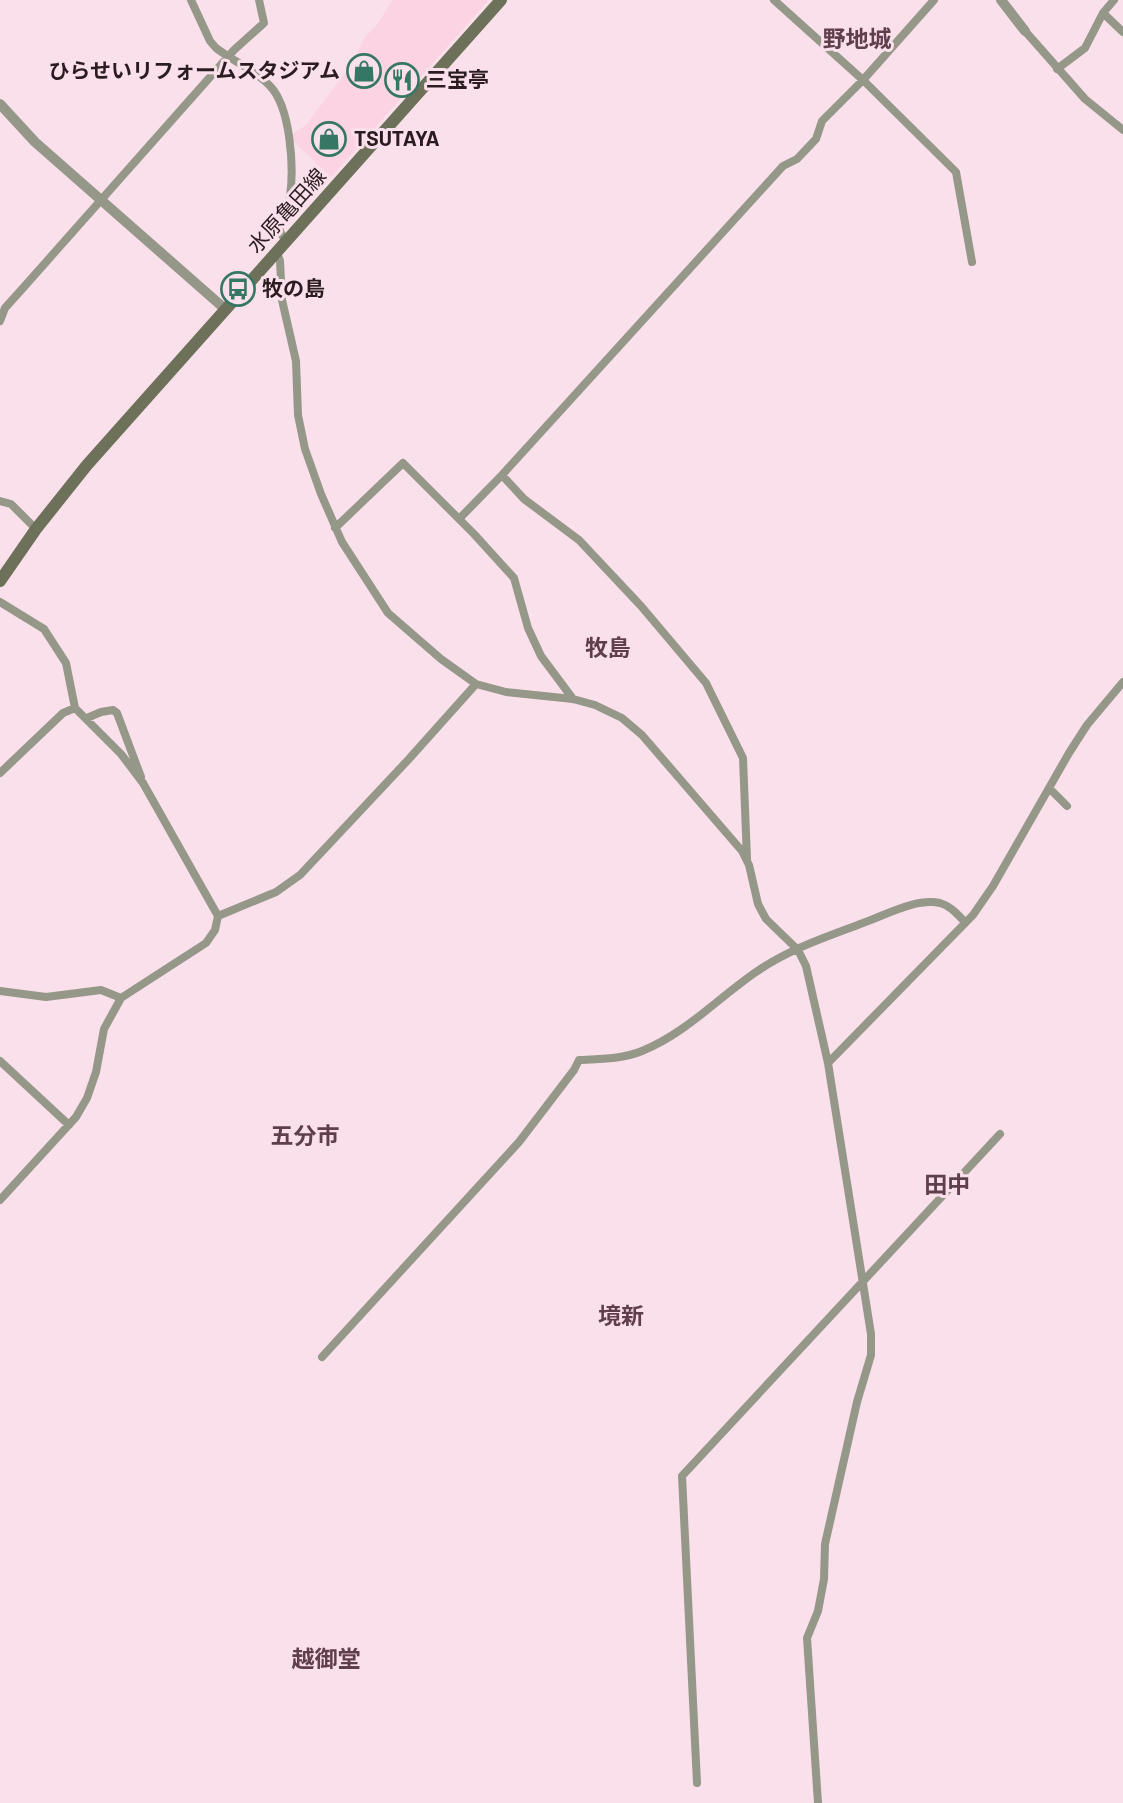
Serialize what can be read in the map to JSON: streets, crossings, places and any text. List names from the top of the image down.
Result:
{
  "streets": {
    "main road": ["水原亀田線"]
  },
  "districts": [
    "野地城",
    "牧島",
    "五分市",
    "田中",
    "境新",
    "越御堂"
  ],
  "places": {
    "shop": ["ひらせいリフォームスタジアム", "TSUTAYA"],
    "restaurant": ["三宝亭"],
    "bus stop": ["牧の島"]
  }
}
